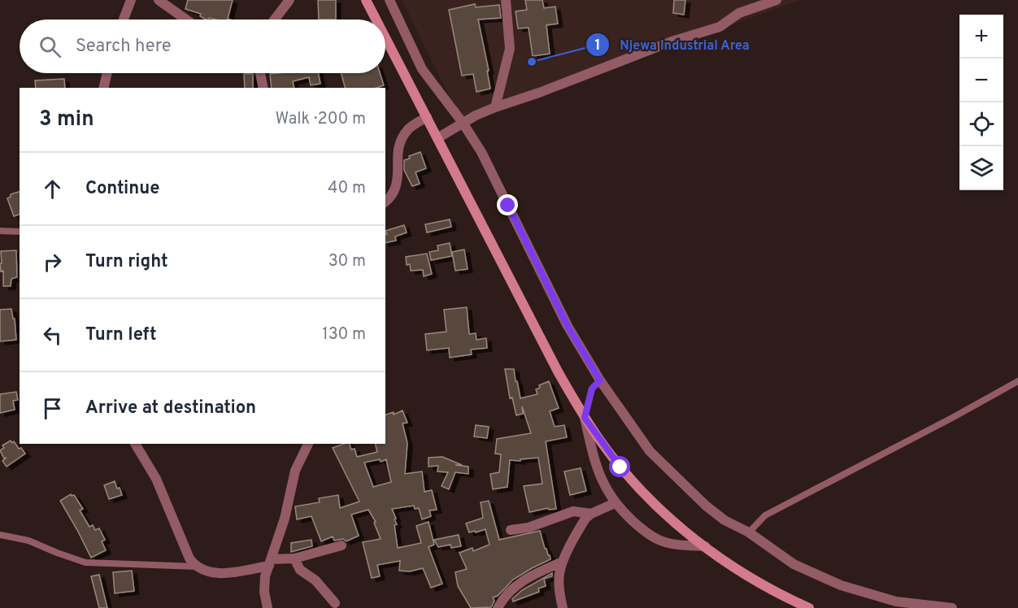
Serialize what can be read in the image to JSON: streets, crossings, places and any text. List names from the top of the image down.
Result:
{
  "places": ["Njewa Industrial Area"],
  "page": {
    "map_buttons": ["+", "−"],
    "search": "Search here",
    "heading": ["3 min", "Walk · 200 m"],
    "list": [
      ["Continue", "40 m"],
      ["Turn right", "30 m"],
      ["Turn left", "130 m"],
      "Arrive at destination"
    ]
  }
}
